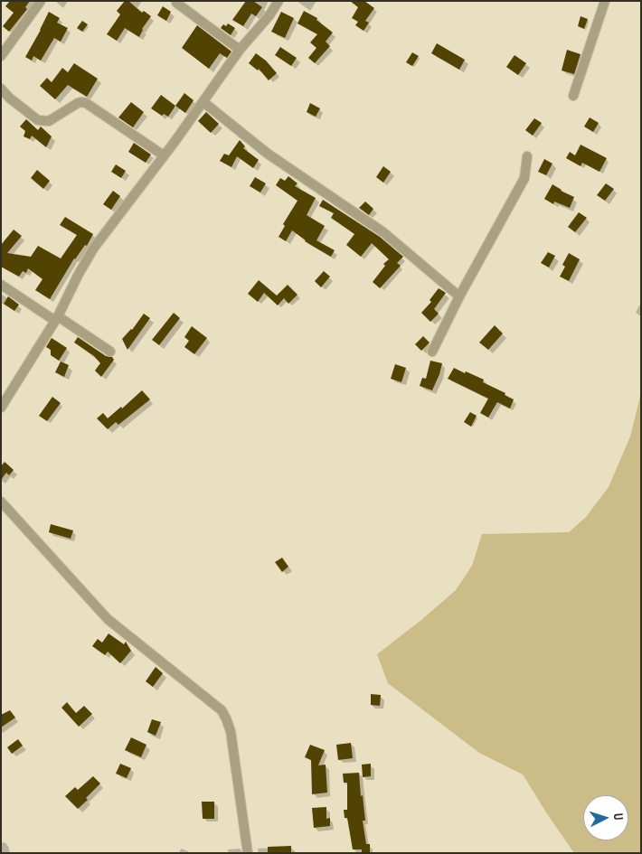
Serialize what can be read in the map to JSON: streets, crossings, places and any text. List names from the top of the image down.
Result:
{
  "north": "right"
}
